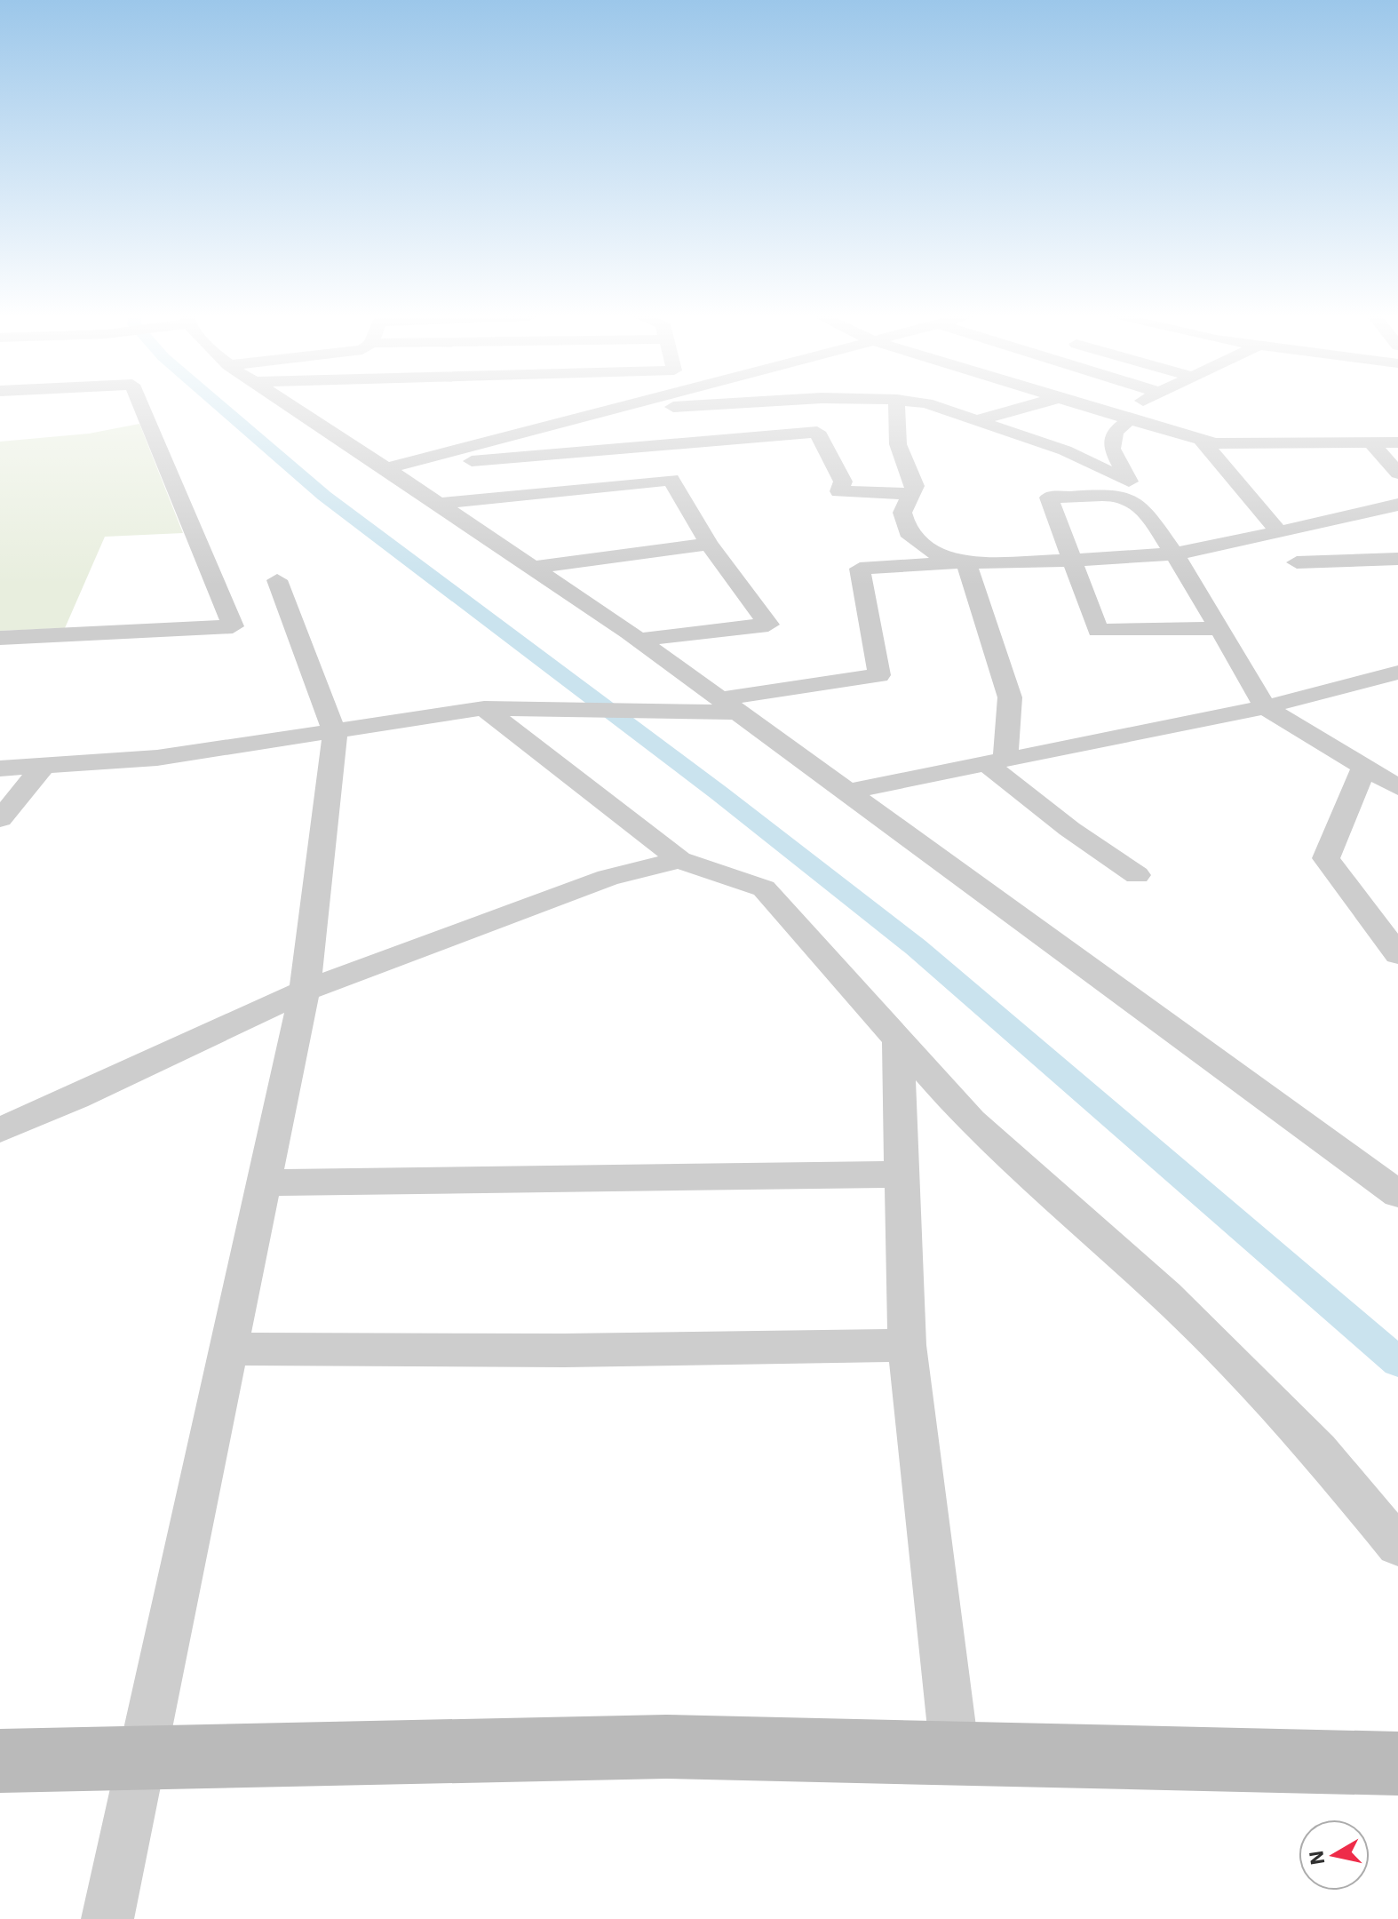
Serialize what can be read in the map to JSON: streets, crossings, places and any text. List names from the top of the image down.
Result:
{
  "north": "left"
}
